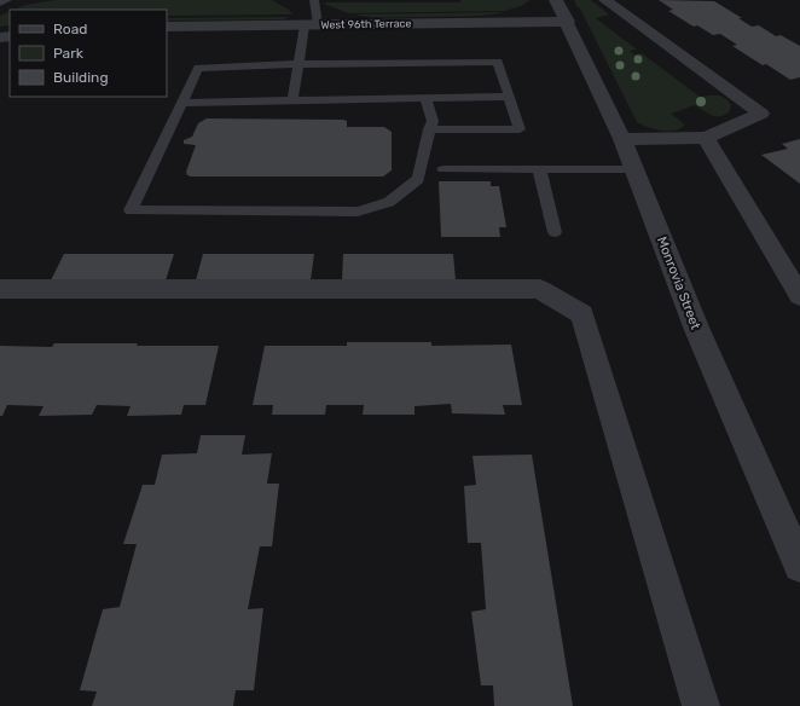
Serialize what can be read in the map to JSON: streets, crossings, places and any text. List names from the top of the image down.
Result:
{
  "streets": {
    "street": ["West 96th Terrace", "Monrovia Street"]
  },
  "crossings": [
    ["West 96th Terrace", "Monrovia Street"]
  ],
  "legend": ["Road", "Park", "Building"]
}
